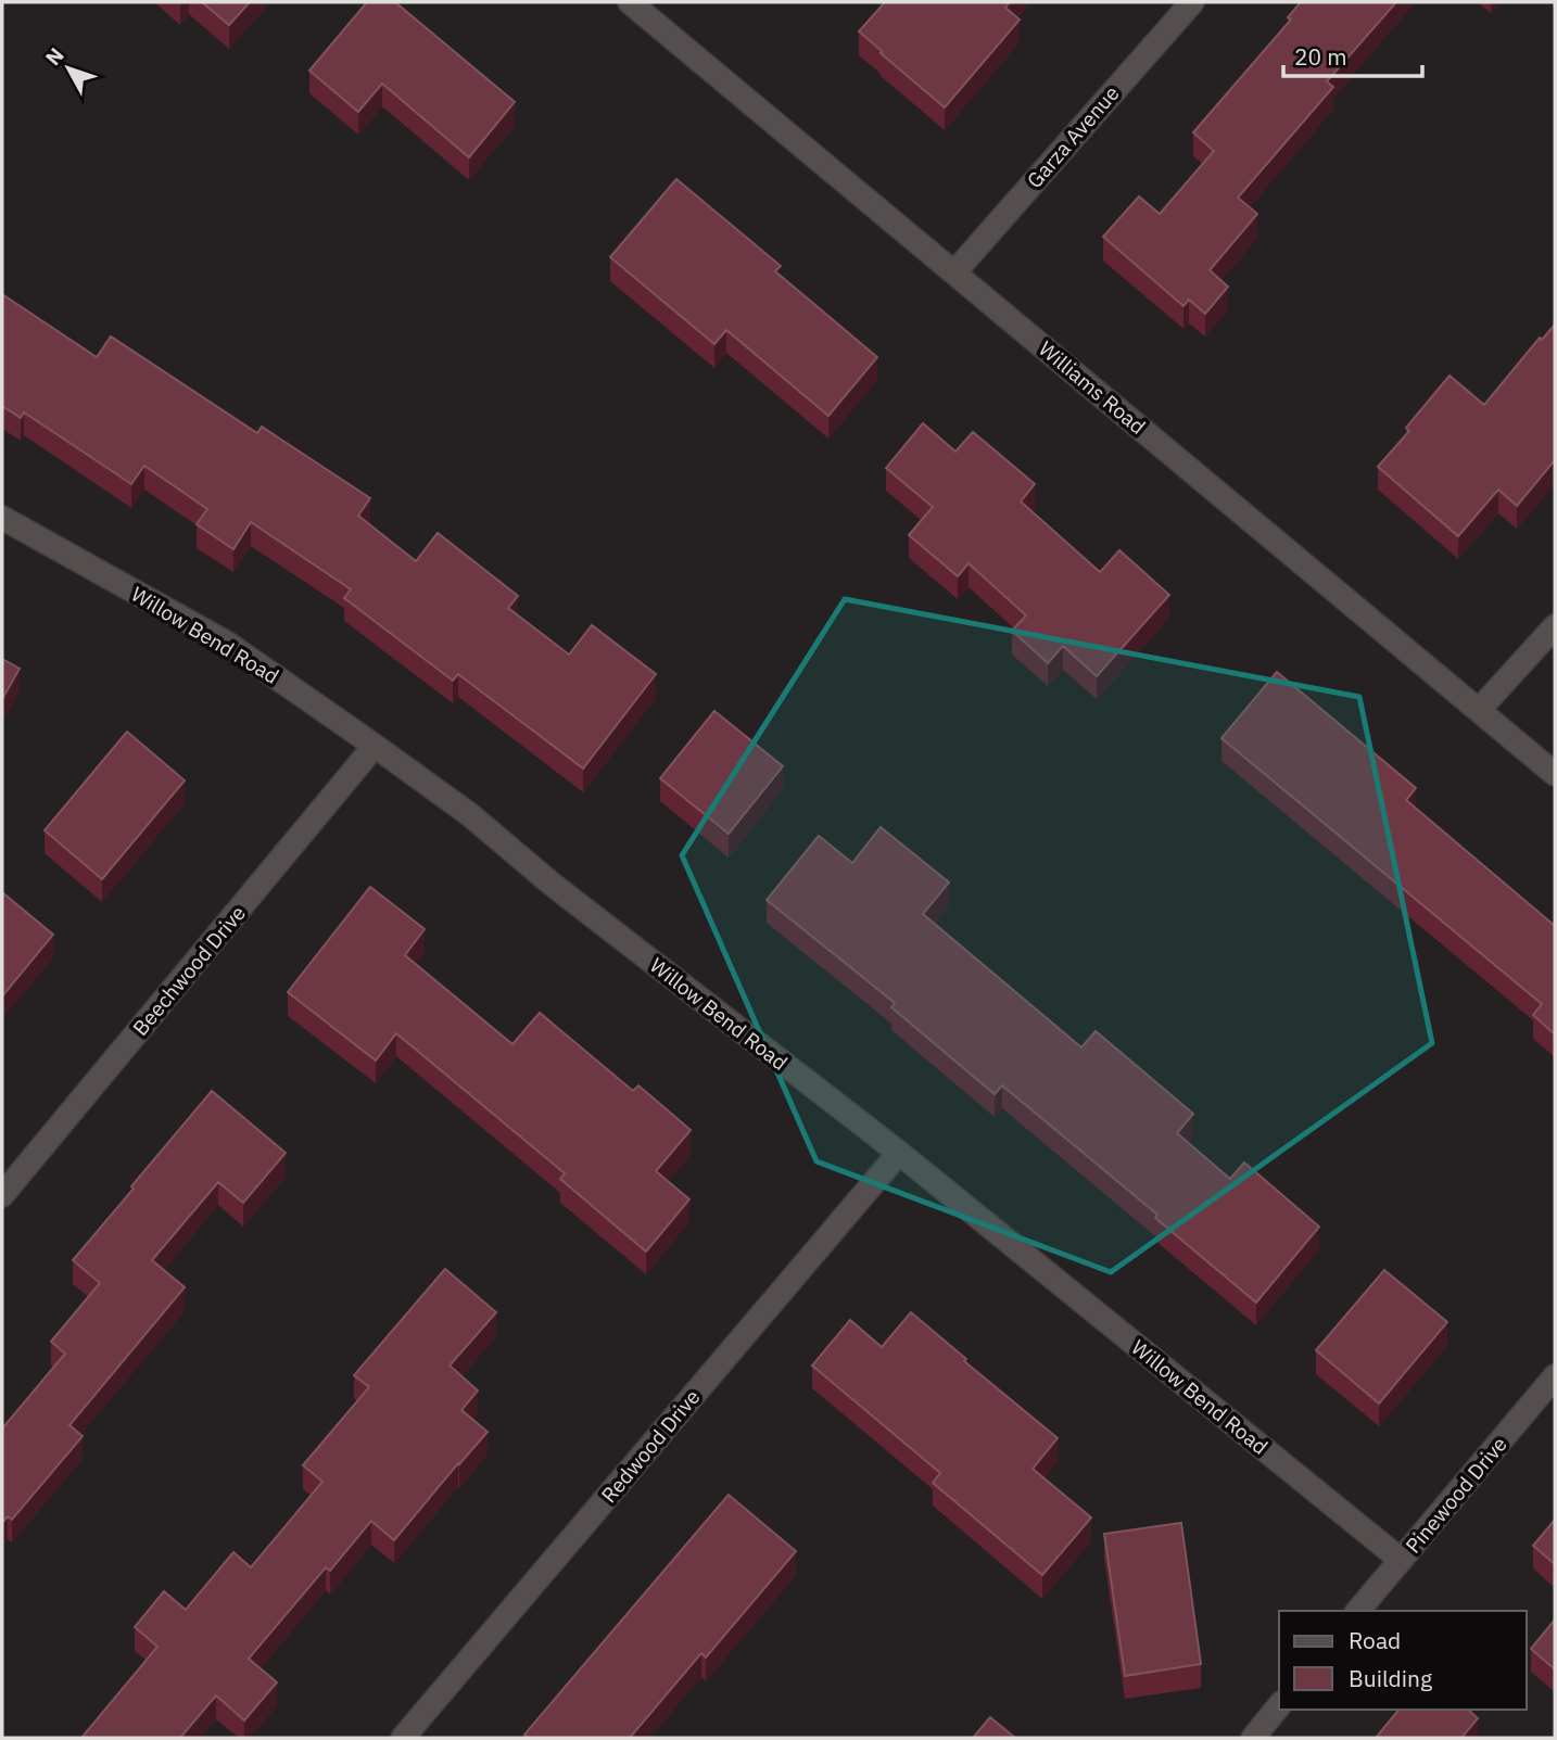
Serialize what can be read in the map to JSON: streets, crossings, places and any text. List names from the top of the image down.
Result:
{
  "streets": {
    "street": [
      "Garza Avenue",
      "Williams Road",
      "Willow Bend Road",
      "Beechwood Drive",
      "Redwood Drive",
      "Pinewood Drive"
    ]
  },
  "crossings": [
    ["Garza Avenue", "Williams Road"],
    ["Willow Bend Road", "Beechwood Drive"],
    ["Willow Bend Road", "Redwood Drive"],
    ["Willow Bend Road", "Pinewood Drive"]
  ],
  "legend": ["Road", "Building"],
  "scale_bar": "20 m",
  "north": "top left"
}
